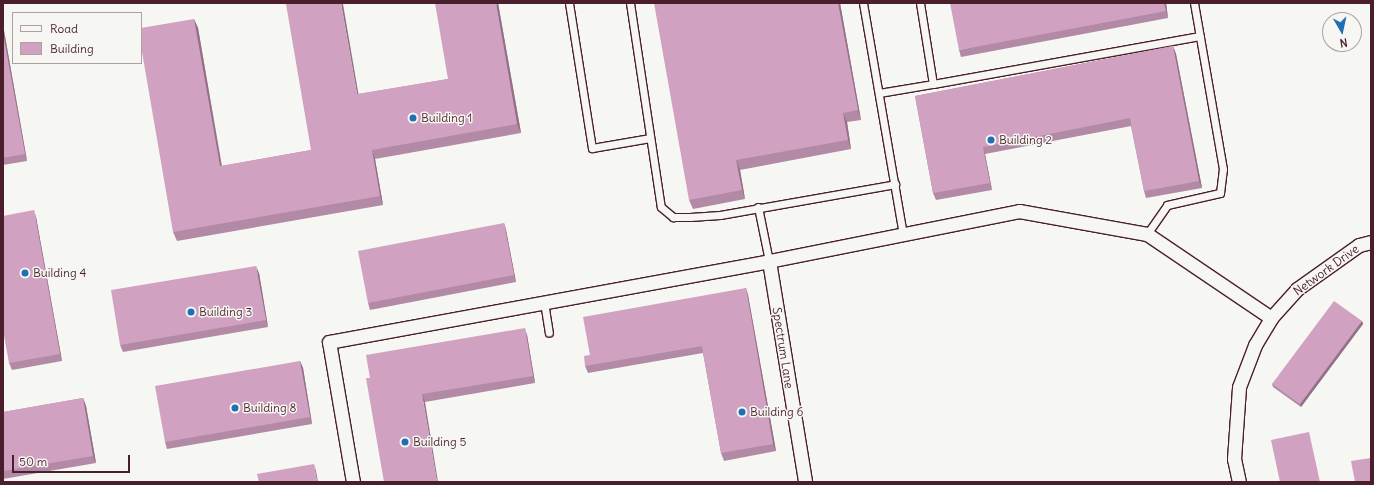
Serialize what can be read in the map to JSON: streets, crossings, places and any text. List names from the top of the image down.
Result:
{
  "streets": {
    "street": ["Network Drive", "Spectrum Lane"]
  },
  "places": [
    "Building 1",
    "Building 2",
    "Building 4",
    "Building 3",
    "Building 8",
    "Building 6",
    "Building 5"
  ],
  "legend": ["Road", "Building"],
  "scale_bar": "50 m",
  "north": "bottom"
}
